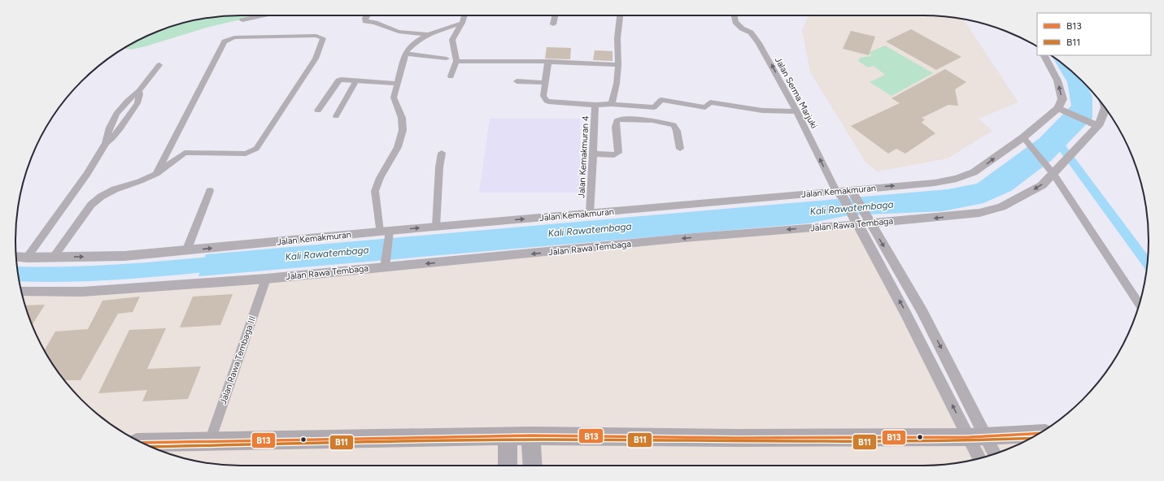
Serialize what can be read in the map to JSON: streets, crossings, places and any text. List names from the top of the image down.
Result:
{
  "streets": {
    "street": [
      "Jalan Serma Marjuki",
      "Jalan Kemakmuran 4",
      "Jalan Kemakmuran",
      "Jalan Rawa Tembaga",
      "Jalan Rawa Tembaga III"
    ]
  },
  "crossings": [
    ["Jalan Serma Marjuki", "Jalan Kemakmuran"],
    ["Jalan Kemakmuran 4", "Jalan Kemakmuran"],
    ["Jalan Rawa Tembaga", "Jalan Rawa Tembaga III"]
  ],
  "one_way": ["Jalan Serma Marjuki", "Jalan Kemakmuran", "Jalan Rawa Tembaga"],
  "water": ["Kali Rawatembaga"],
  "lines": ["transit line B13", "transit line B11"],
  "legend": ["B13", "B11"]
}
